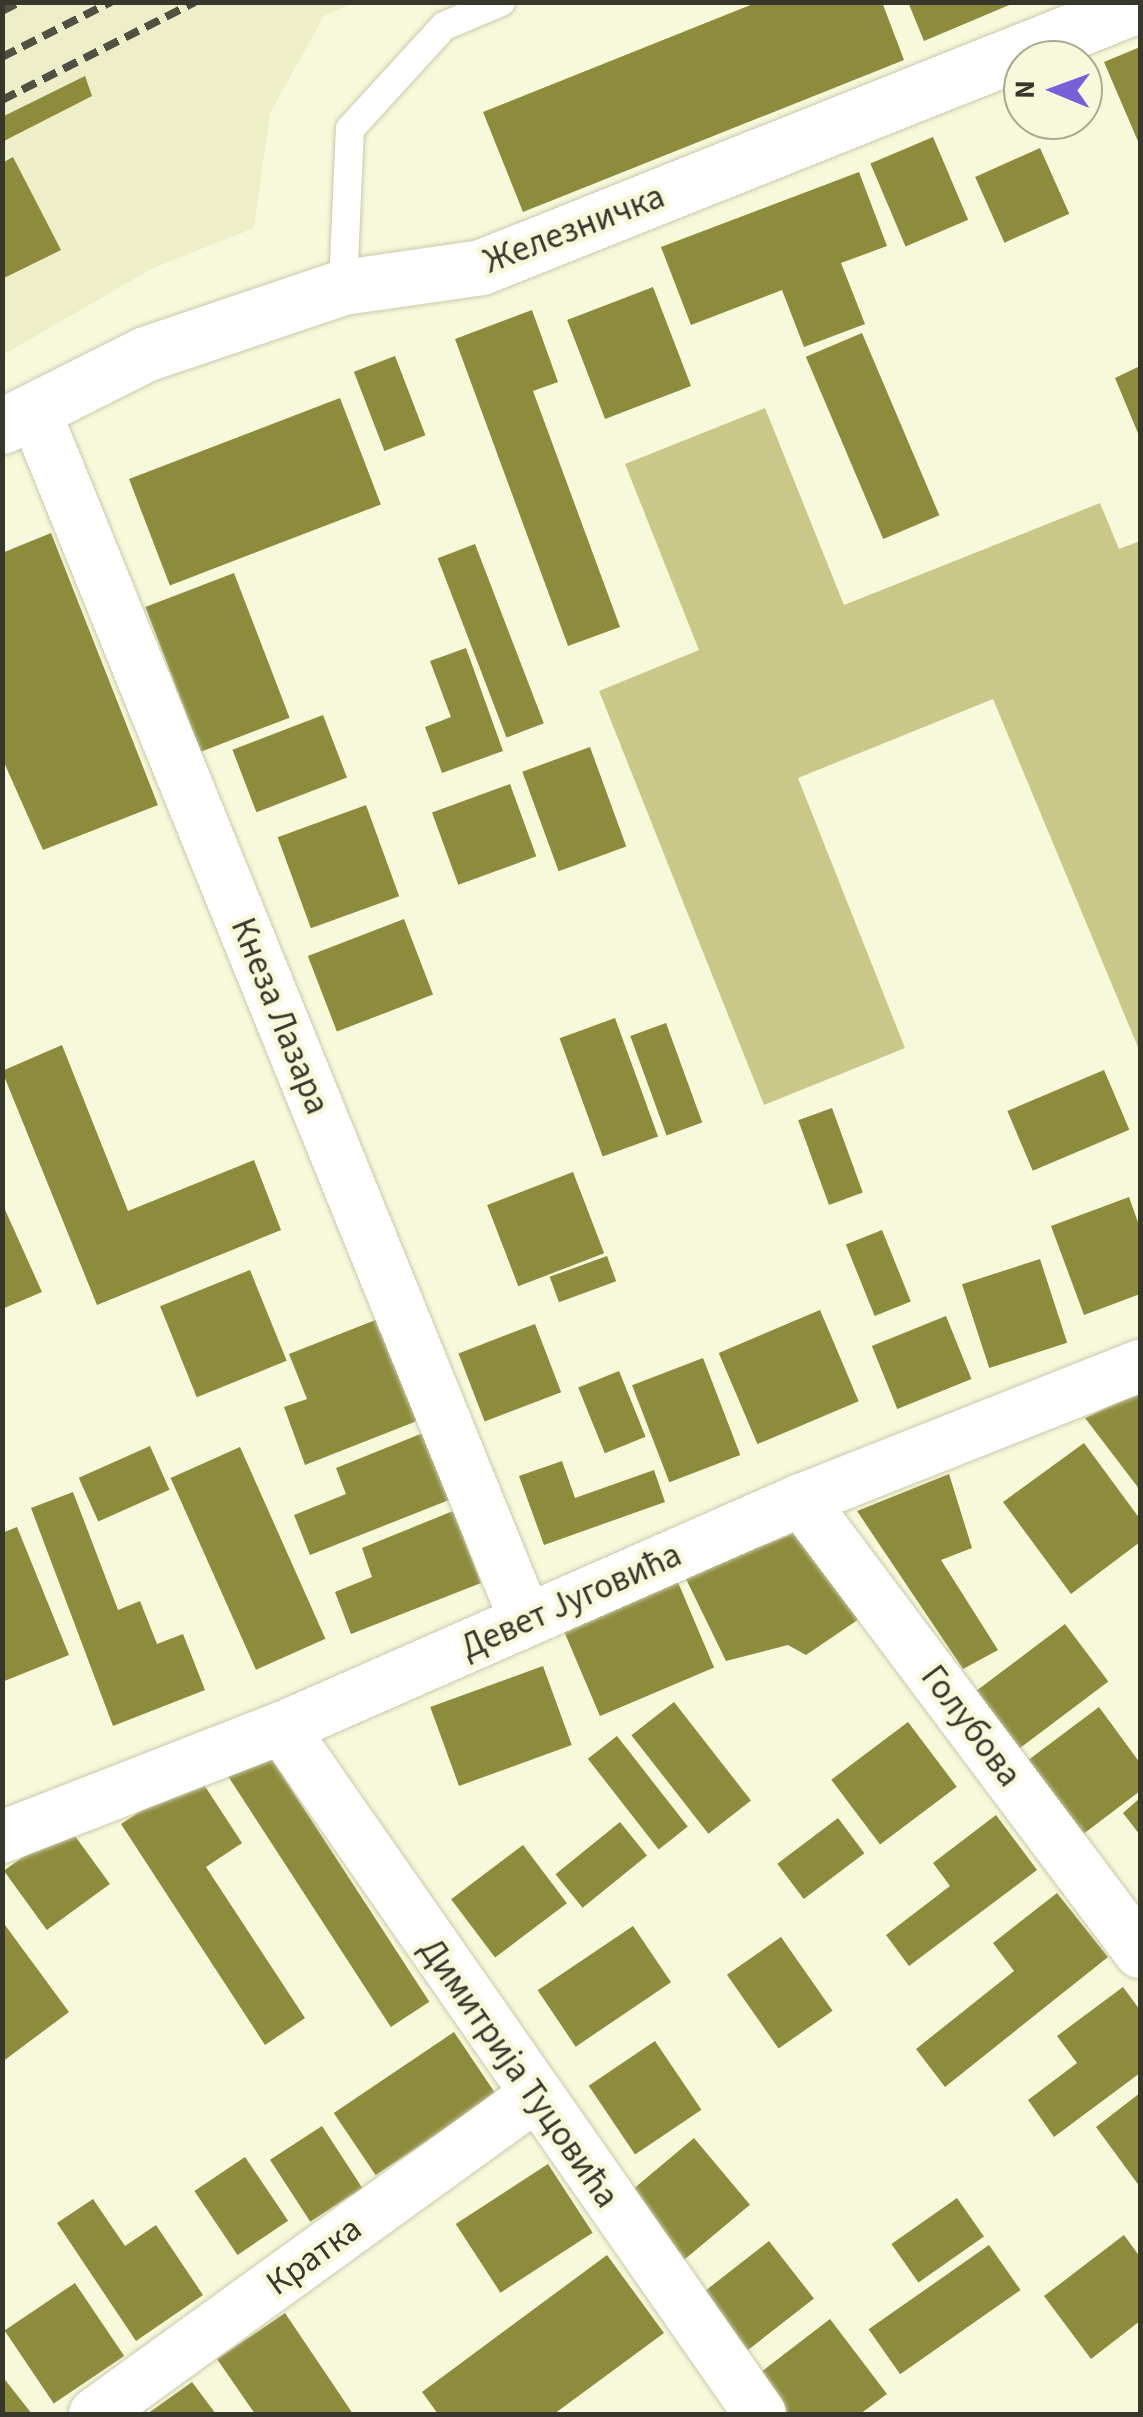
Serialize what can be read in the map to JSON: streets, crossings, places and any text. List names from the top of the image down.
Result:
{
  "streets": {
    "street": [
      "Железничка",
      "Кнеза Лазара",
      "Девет Југовића",
      "Голубова",
      "Димитрија Туцовића",
      "Кратка"
    ]
  },
  "crossings": [
    ["Железничка", "Кнеза Лазара"],
    ["Кнеза Лазара", "Девет Југовића"],
    ["Девет Југовића", "Голубова"],
    ["Девет Југовића", "Димитрија Туцовића"],
    ["Димитрија Туцовића", "Кратка"]
  ],
  "north": "left"
}
